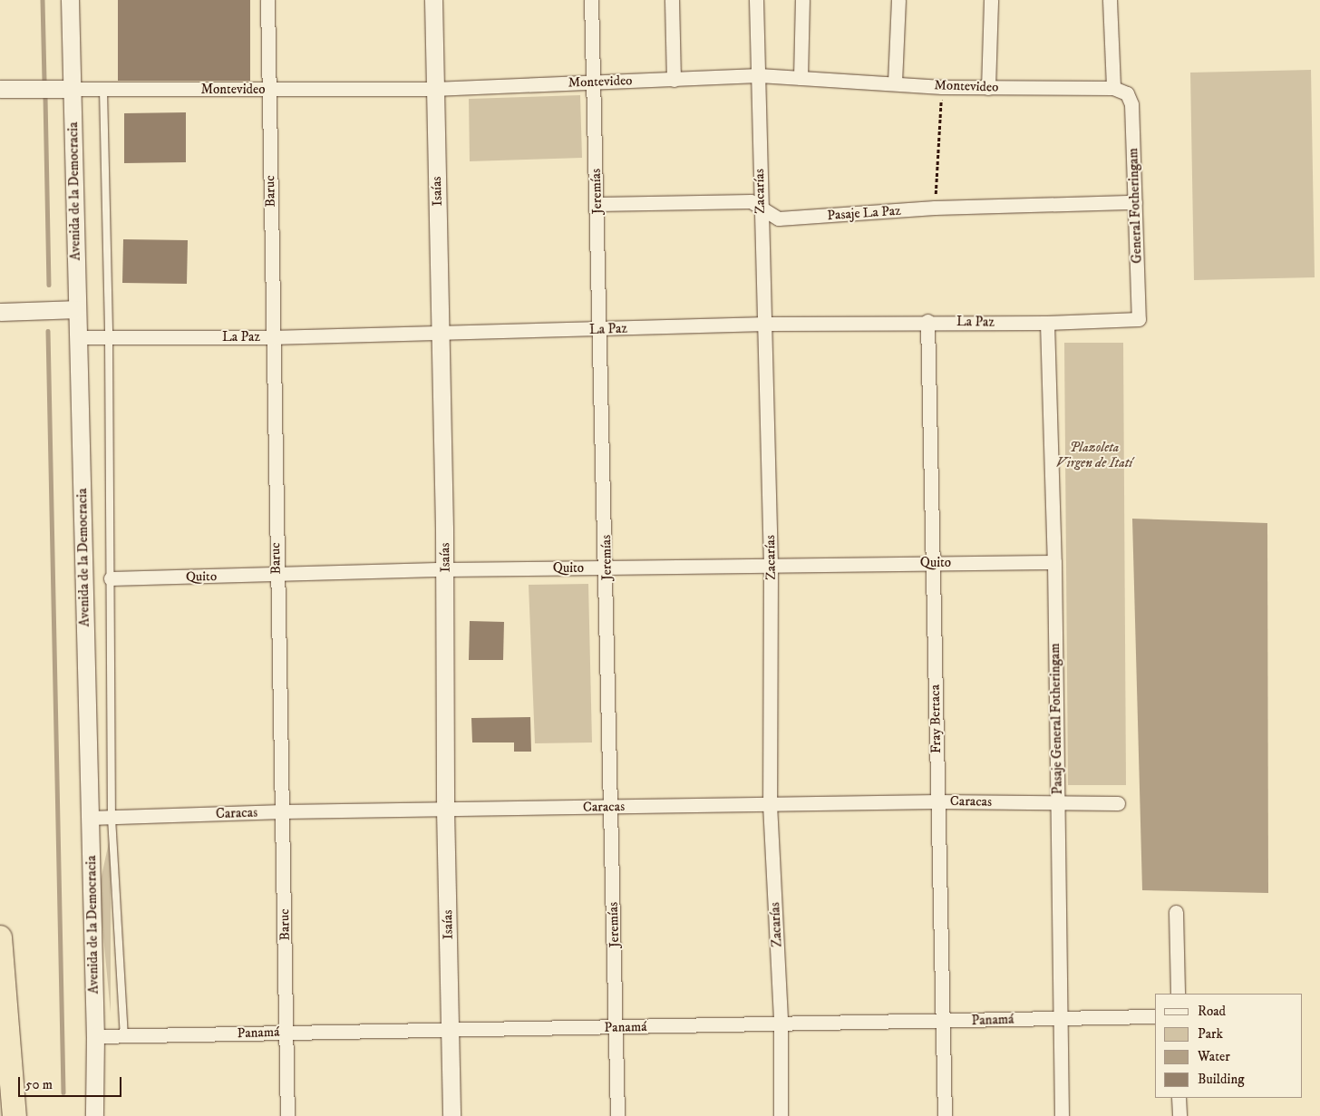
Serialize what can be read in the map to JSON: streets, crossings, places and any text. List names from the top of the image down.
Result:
{
  "streets": {
    "street": [
      "Montevideo",
      "Avenida de la Democracia",
      "Baruc",
      "Isaías",
      "Jeremías",
      "Zacarías",
      "General Fotheringam",
      "Pasaje La Paz",
      "La Paz",
      "Quito",
      "Fray Bertaca",
      "Pasaje General Fotheringam",
      "Caracas",
      "Panamá"
    ]
  },
  "crossings": [
    ["Montevideo", "Avenida de la Democracia"],
    ["Montevideo", "Baruc"],
    ["Montevideo", "Isaías"],
    ["Montevideo", "Jeremías"],
    ["Montevideo", "Zacarías"],
    ["Montevideo", "General Fotheringam"],
    ["Avenida de la Democracia", "La Paz"],
    ["Avenida de la Democracia", "Caracas"],
    ["Avenida de la Democracia", "Panamá"],
    ["Baruc", "La Paz"],
    ["Baruc", "Quito"],
    ["Baruc", "Caracas"],
    ["Baruc", "Panamá"],
    ["Isaías", "La Paz"],
    ["Isaías", "Quito"],
    ["Isaías", "Caracas"],
    ["Isaías", "Panamá"],
    ["Jeremías", "Pasaje La Paz"],
    ["Jeremías", "La Paz"],
    ["Jeremías", "Quito"],
    ["Jeremías", "Caracas"],
    ["Jeremías", "Panamá"],
    ["Zacarías", "Pasaje La Paz"],
    ["Zacarías", "La Paz"],
    ["Zacarías", "Quito"],
    ["Zacarías", "Caracas"],
    ["Zacarías", "Panamá"],
    ["General Fotheringam", "Pasaje La Paz"],
    ["General Fotheringam", "La Paz"],
    ["La Paz", "Fray Bertaca"],
    ["La Paz", "Pasaje General Fotheringam"],
    ["Quito", "Fray Bertaca"],
    ["Quito", "Pasaje General Fotheringam"],
    ["Fray Bertaca", "Caracas"],
    ["Fray Bertaca", "Panamá"],
    ["Pasaje General Fotheringam", "Caracas"],
    ["Pasaje General Fotheringam", "Panamá"]
  ],
  "parks": ["Plazoleta Virgen de Itatí"],
  "legend": [
    "Road",
    "Park",
    "Water",
    "Building"
  ],
  "scale_bar": "50 m"
}
